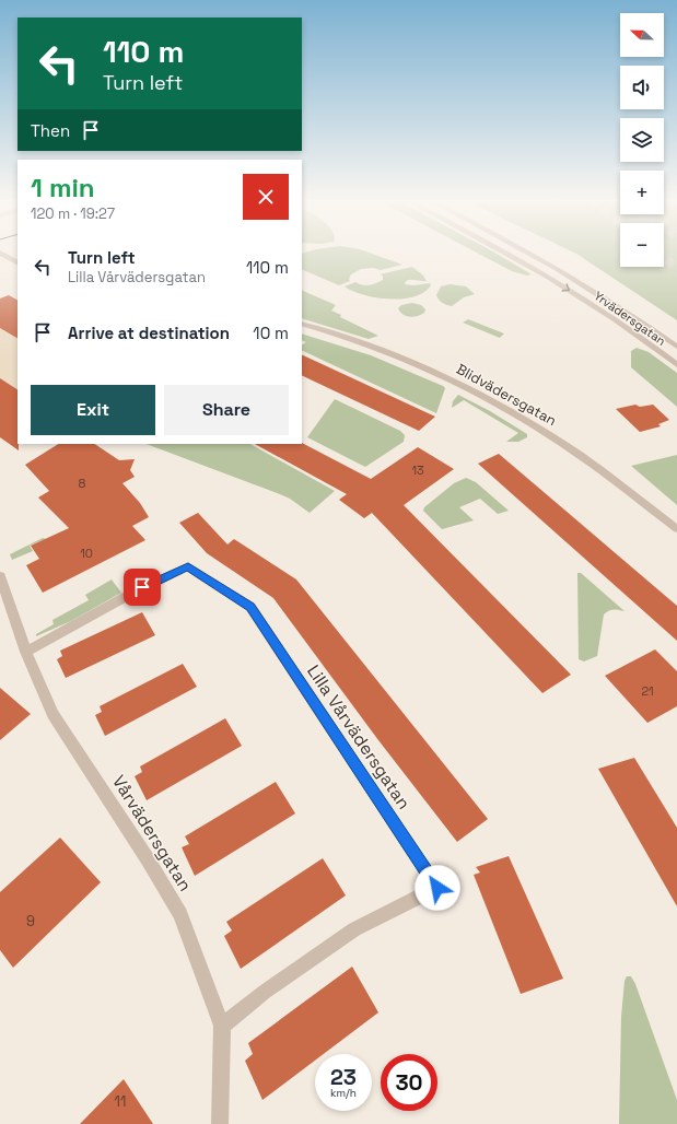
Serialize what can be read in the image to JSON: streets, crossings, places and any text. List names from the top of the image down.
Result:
{
  "streets": {
    "street": [
      "Yrvädersgatan",
      "Blidvädersgatan",
      "Lilla Vårvädersgatan",
      "Vårvädersgatan"
    ]
  },
  "crossings": [
    ["Lilla Vårvädersgatan", "Vårvädersgatan"]
  ],
  "house_numbers": [
    "13",
    "8",
    "10",
    "21",
    "9",
    "11"
  ],
  "north": "left",
  "page": {
    "map_buttons": ["+", "−"],
    "turn": ["110 m", "Turn left"],
    "then": "Then",
    "heading": ["1 min", "120 m · 19:27"],
    "list": [
      {
        "name": "Turn left",
        "note": "Lilla Vårvädersgatan",
        "value": "110 m"
      },
      {
        "name": "Arrive at destination",
        "value": "10 m"
      }
    ],
    "buttons": ["Exit", "Share"],
    "speed": "23 km/h",
    "limit": "30"
  }
}
